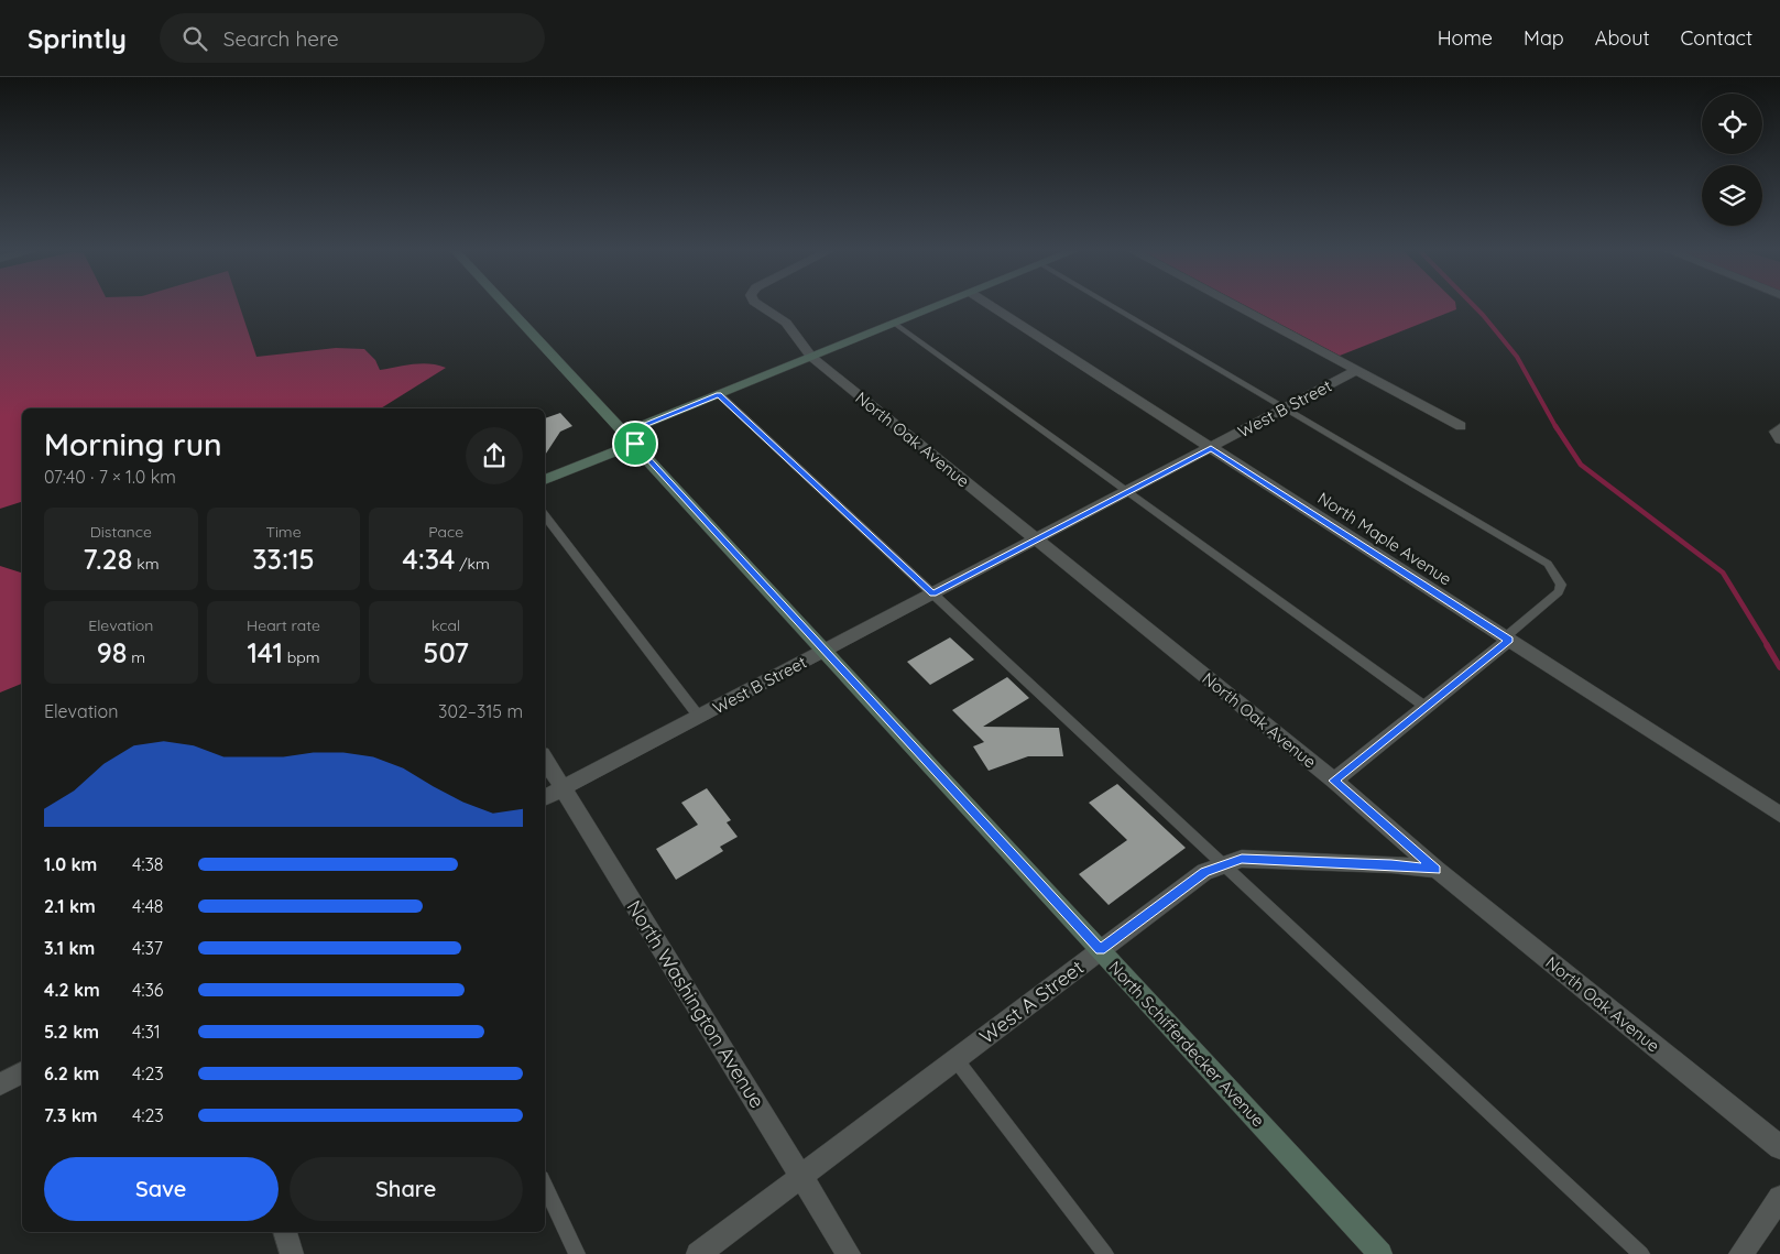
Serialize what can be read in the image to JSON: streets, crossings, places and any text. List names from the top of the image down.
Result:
{
  "streets": {
    "main road": ["North Schifferdecker Avenue"],
    "street": [
      "West B Street",
      "North Oak Avenue",
      "North Maple Avenue",
      "West A Street",
      "North Washington Avenue"
    ]
  },
  "crossings": [
    ["West B Street", "North Oak Avenue"],
    ["West B Street", "North Maple Avenue"],
    ["West B Street", "North Washington Avenue"],
    ["West B Street", "North Schifferdecker Avenue"],
    ["North Oak Avenue", "West A Street"],
    ["West A Street", "North Washington Avenue"],
    ["West A Street", "North Schifferdecker Avenue"]
  ],
  "page": {
    "header": "Sprintly",
    "search": "Search here",
    "nav": [
      "Home",
      "Map",
      "About",
      "Contact"
    ],
    "heading": ["Morning run", "07:40 · 7 × 1.0 km"],
    "stats": [
      ["Distance", "7.28 km"],
      ["Time", "33:15"],
      ["Pace", "4:34 /km"],
      ["Elevation", "98 m"],
      ["Heart rate", "141 bpm"],
      ["kcal", "507"]
    ],
    "chart": ["Elevation", "302–315 m"],
    "list": [
      {
        "name": "1.0 km",
        "note": "4:38"
      },
      {
        "name": "2.1 km",
        "note": "4:48"
      },
      {
        "name": "3.1 km",
        "note": "4:37"
      },
      {
        "name": "4.2 km",
        "note": "4:36"
      },
      {
        "name": "5.2 km",
        "note": "4:31"
      },
      {
        "name": "6.2 km",
        "note": "4:23"
      },
      {
        "name": "7.3 km",
        "note": "4:23"
      }
    ],
    "buttons": ["Save", "Share"]
  }
}
